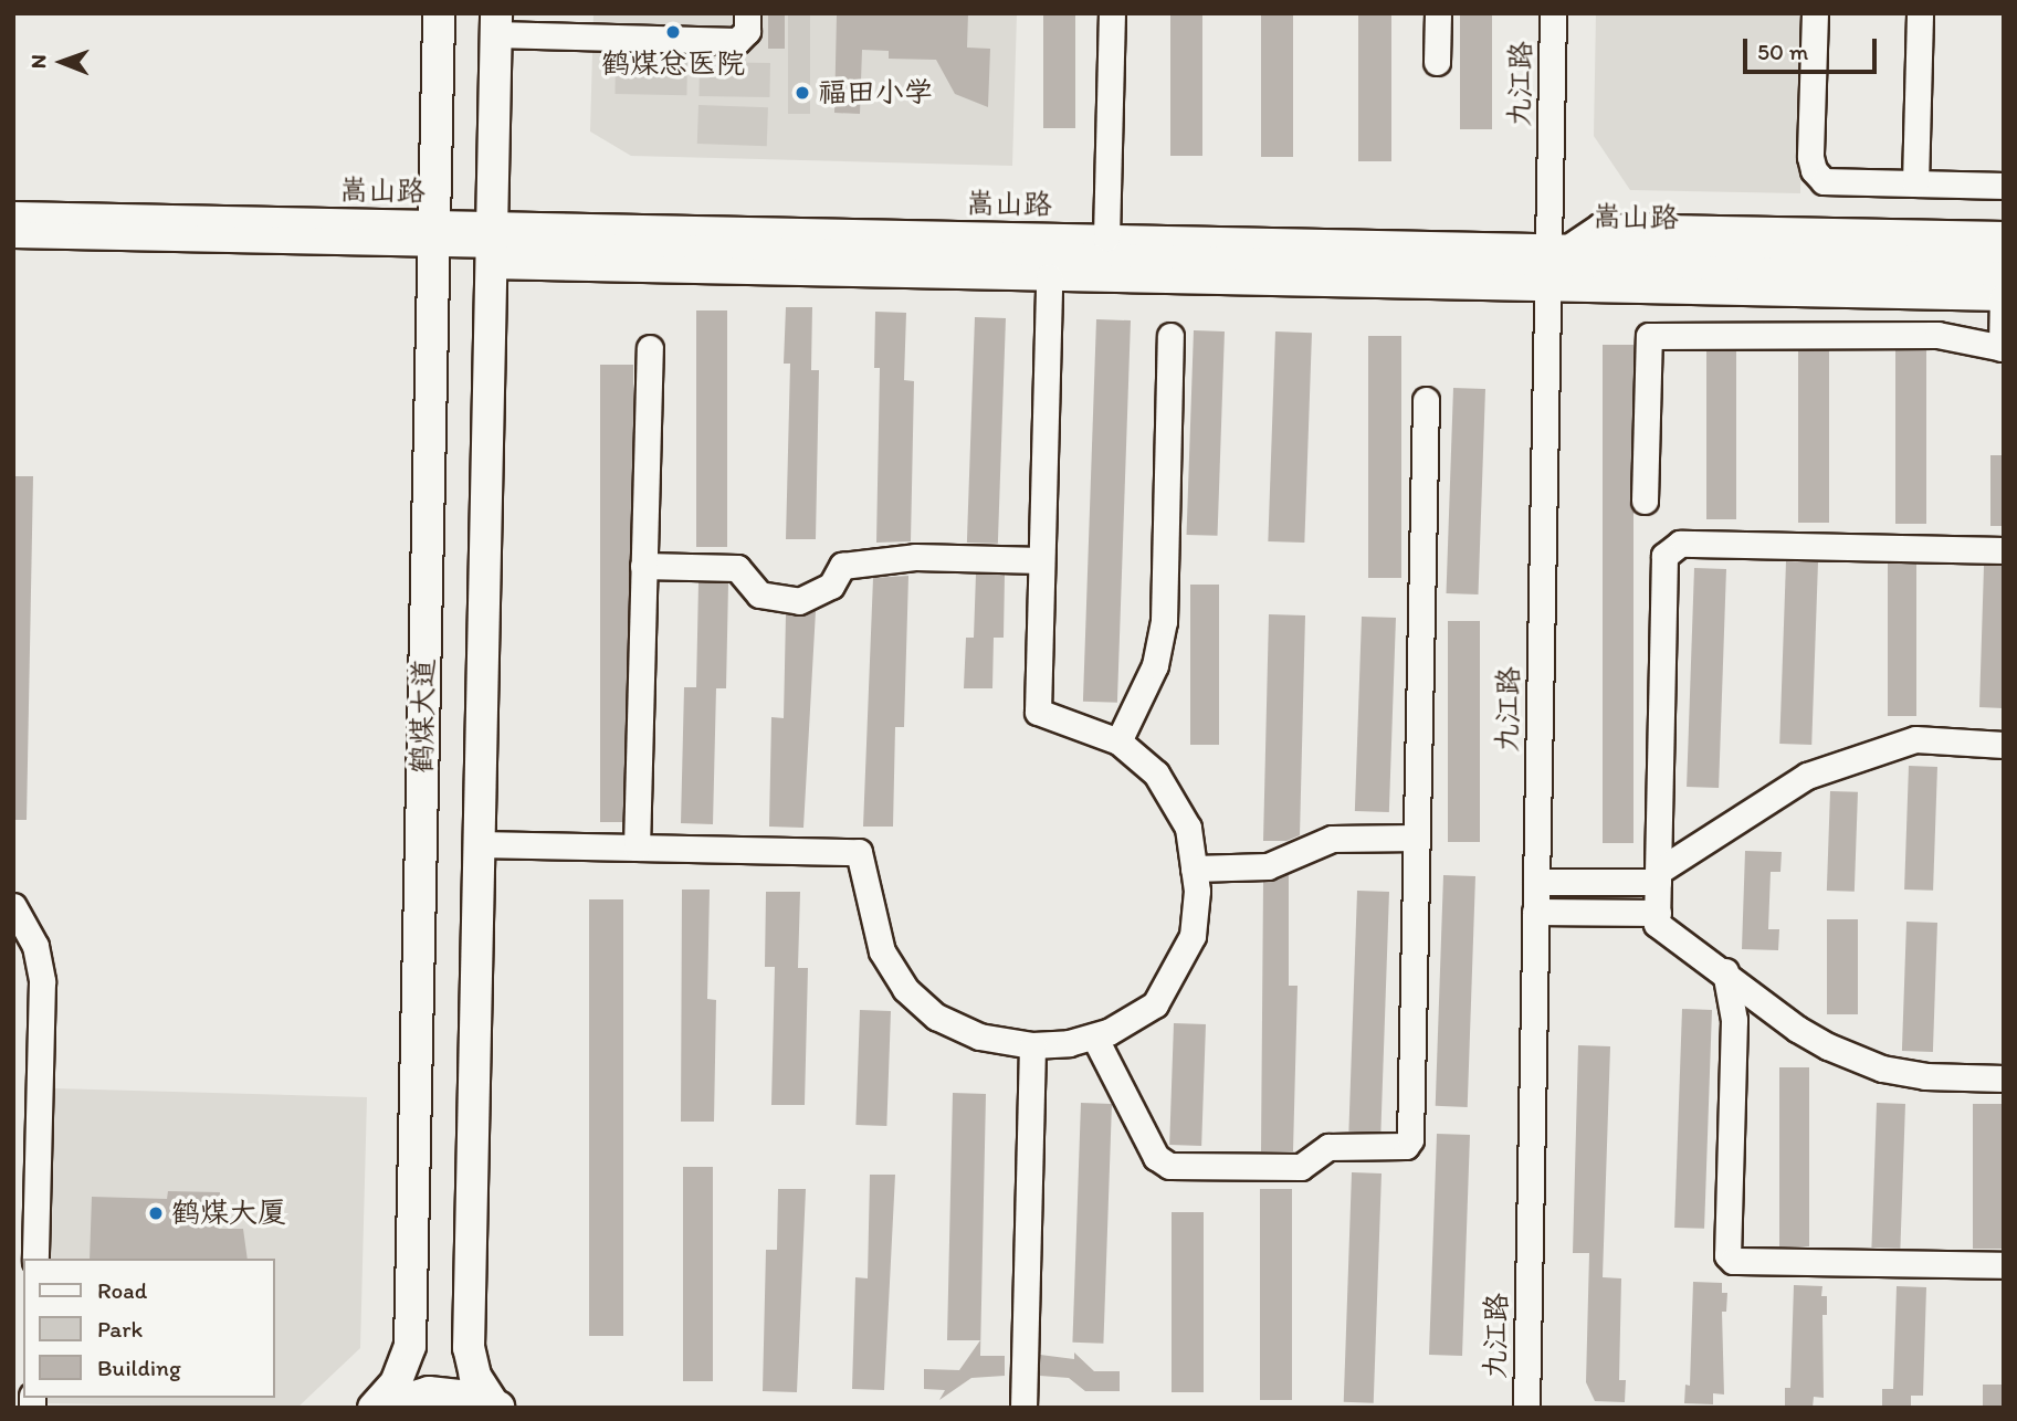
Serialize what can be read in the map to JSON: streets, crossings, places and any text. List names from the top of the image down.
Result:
{
  "streets": {
    "main road": ["鹤煤大道"],
    "street": ["九江路", "嵩山路"]
  },
  "crossings": [
    ["九江路", "嵩山路"],
    ["嵩山路", "鹤煤大道"]
  ],
  "places": ["鹤煤总医院", "福田小学", "鹤煤大厦"],
  "legend": ["Road", "Park", "Building"],
  "scale_bar": "50 m",
  "north": "left"
}
